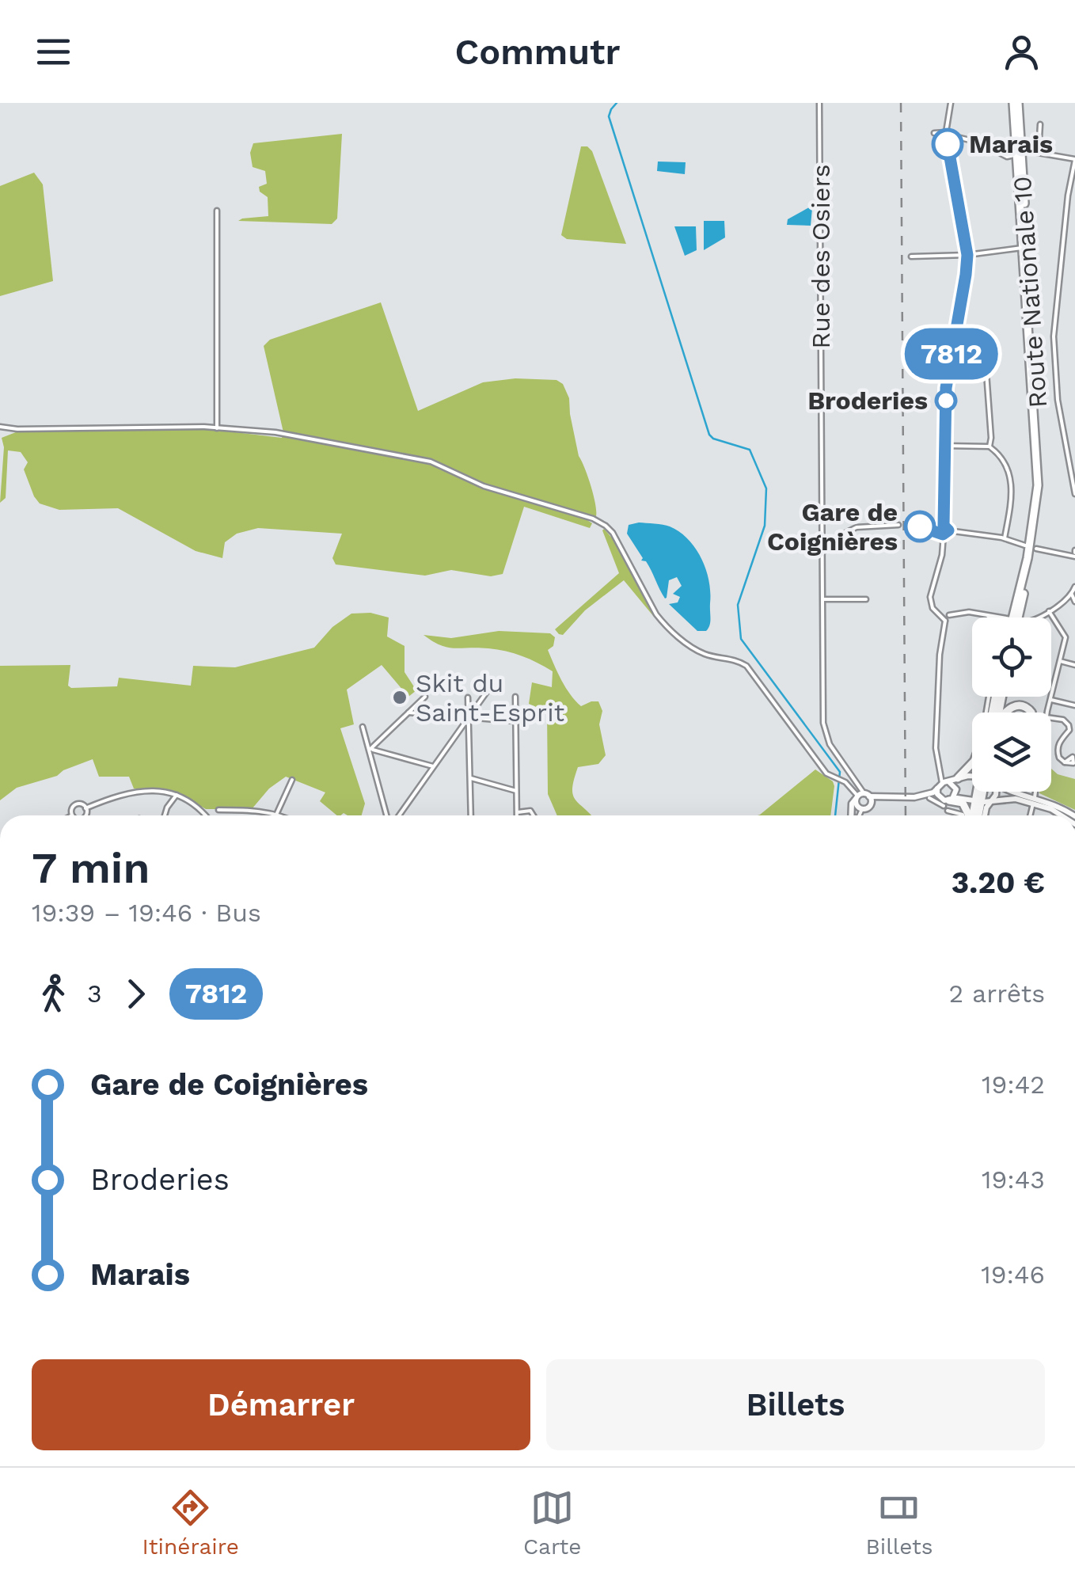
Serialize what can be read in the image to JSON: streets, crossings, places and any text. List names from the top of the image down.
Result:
{
  "streets": {
    "main road": ["Route Nationale 10"],
    "street": ["Rue des Osiers"]
  },
  "places": [
    "Marais",
    "Broderies",
    "Gare de Coignières",
    "Skit du Saint-Esprit"
  ],
  "lines": ["bus line 7812"],
  "page": {
    "header": "Commutr",
    "on_map": "7812",
    "heading": ["7 min", "19:39 – 19:46 · Bus", "3.20 €"],
    "legs": ["3", "7812", "2 arrêts"],
    "list": [
      {
        "name": "Gare de Coignières",
        "value": "19:42"
      },
      {
        "name": "Broderies",
        "value": "19:43"
      },
      {
        "name": "Marais",
        "value": "19:46"
      }
    ],
    "buttons": ["Démarrer", "Billets"],
    "tabs": ["Itinéraire", "Carte", "Billets"]
  }
}
